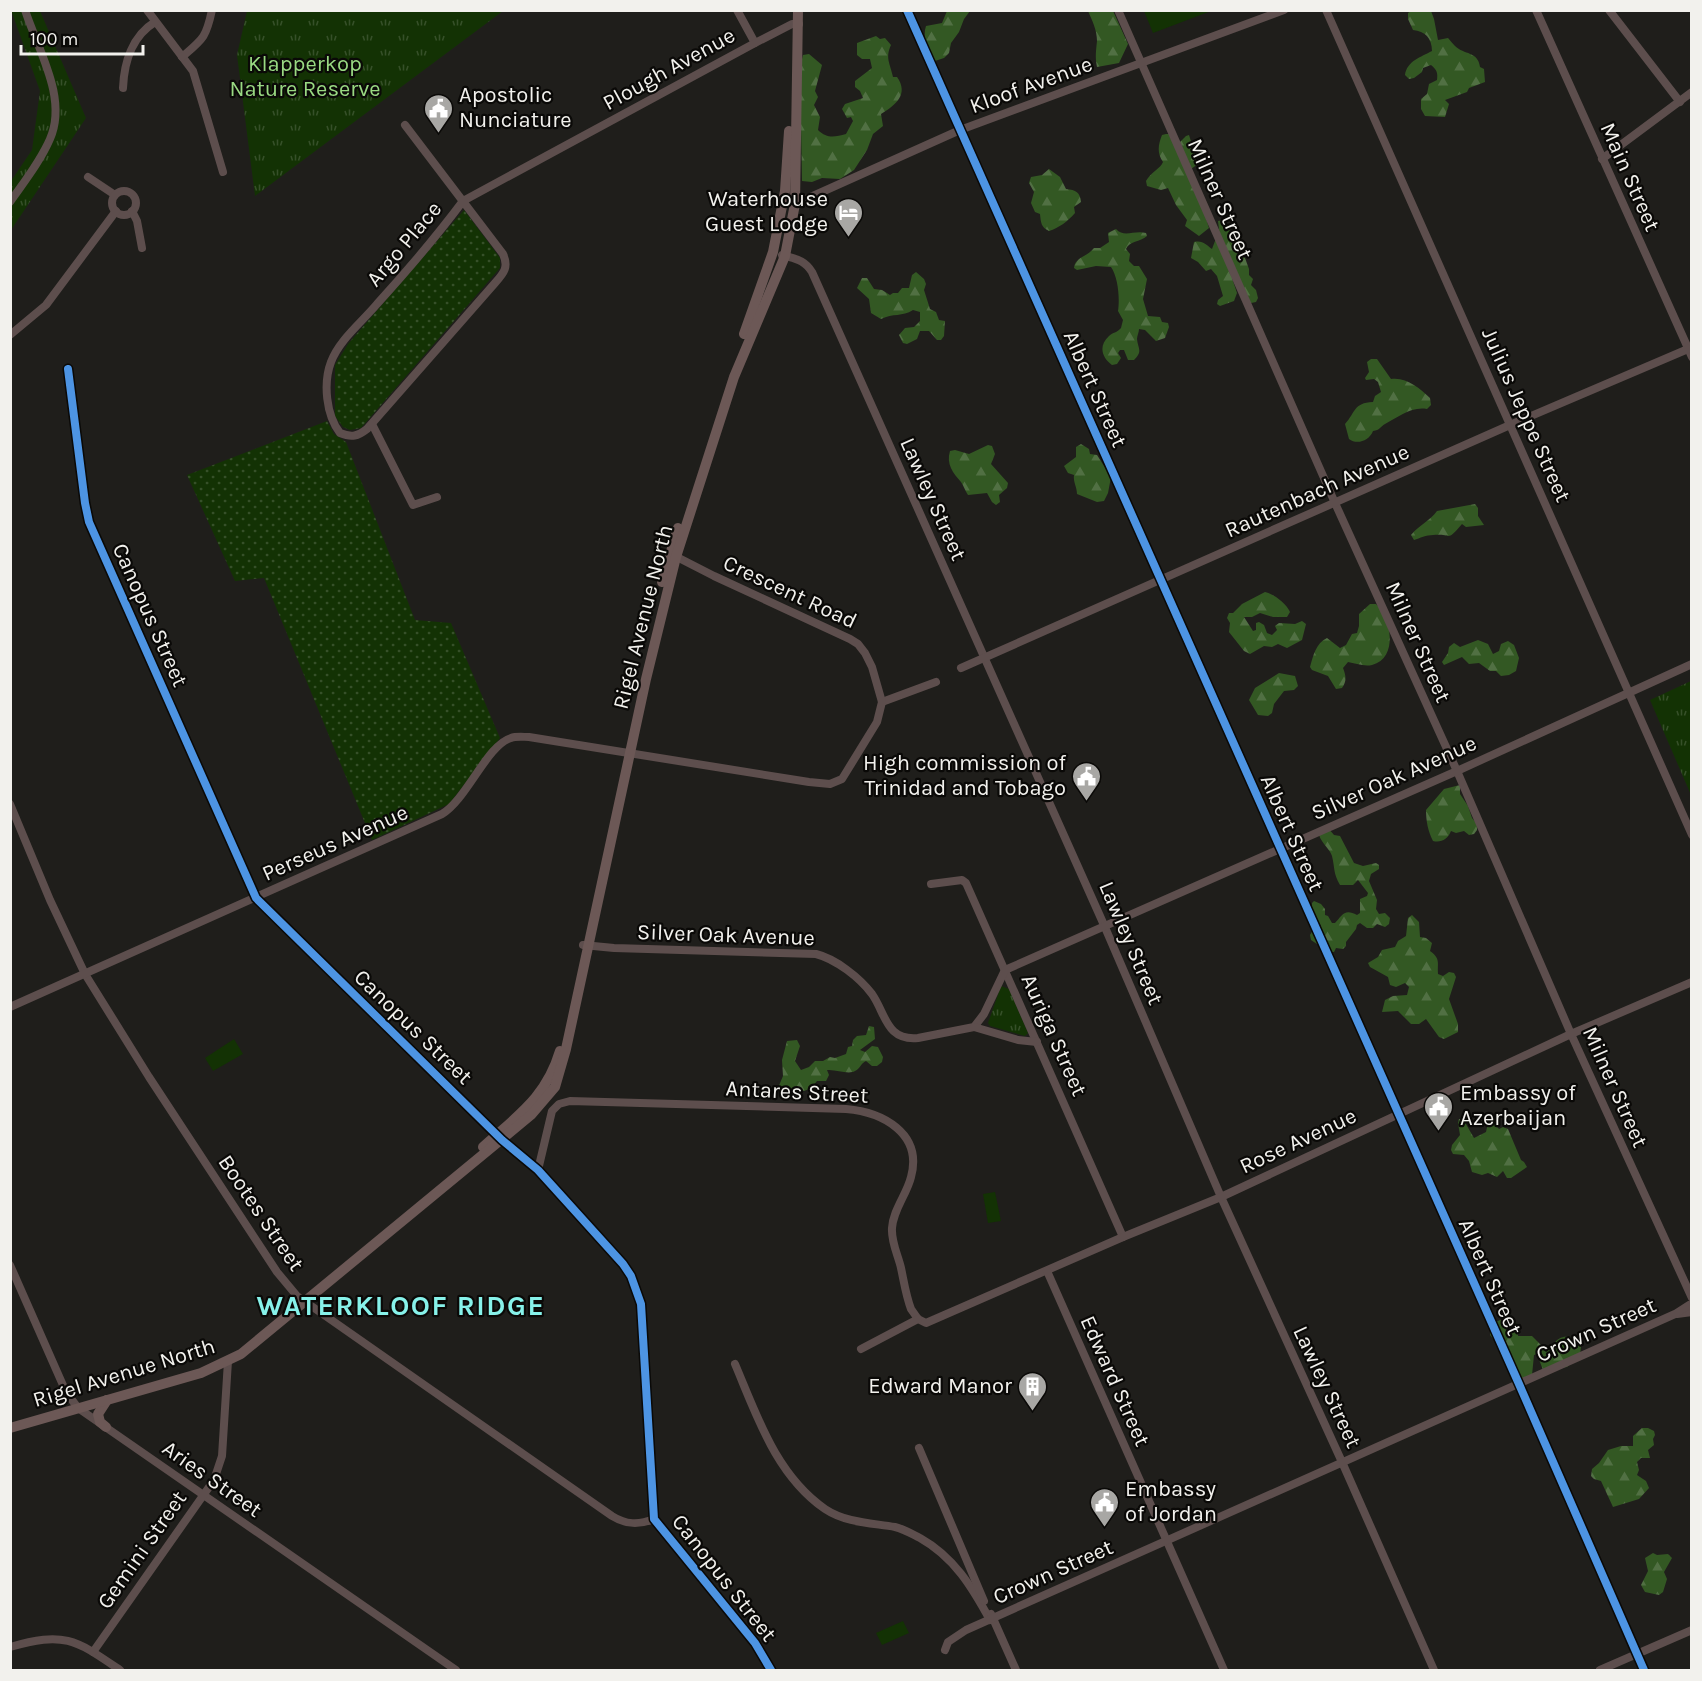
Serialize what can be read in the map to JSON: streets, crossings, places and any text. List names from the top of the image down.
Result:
{
  "streets": {
    "main road": ["Rigel Avenue North"],
    "street": [
      "Plough Avenue",
      "Kloof Avenue",
      "Main Street",
      "Milner Street",
      "Argo Place",
      "Albert Street",
      "Julius Jeppe Street",
      "Rautenbach Avenue",
      "Lawley Street",
      "Crescent Road",
      "Canopus Street",
      "Silver Oak Avenue",
      "Perseus Avenue",
      "Auriga Street",
      "Antares Street",
      "Rose Avenue",
      "Bootes Street",
      "Crown Street",
      "Edward Street",
      "Aries Street",
      "Gemini Street"
    ]
  },
  "crossings": [
    ["Plough Avenue", "Argo Place"],
    ["Plough Avenue", "Rigel Avenue North"],
    ["Kloof Avenue", "Milner Street"],
    ["Kloof Avenue", "Albert Street"],
    ["Kloof Avenue", "Rigel Avenue North"],
    ["Main Street", "Rautenbach Avenue"],
    ["Milner Street", "Rautenbach Avenue"],
    ["Milner Street", "Silver Oak Avenue"],
    ["Milner Street", "Rose Avenue"],
    ["Milner Street", "Crown Street"],
    ["Albert Street", "Rautenbach Avenue"],
    ["Albert Street", "Silver Oak Avenue"],
    ["Albert Street", "Rose Avenue"],
    ["Albert Street", "Crown Street"],
    ["Julius Jeppe Street", "Rautenbach Avenue"],
    ["Julius Jeppe Street", "Silver Oak Avenue"],
    ["Rautenbach Avenue", "Lawley Street"],
    ["Lawley Street", "Rigel Avenue North"],
    ["Lawley Street", "Silver Oak Avenue"],
    ["Lawley Street", "Rose Avenue"],
    ["Lawley Street", "Crown Street"],
    ["Crescent Road", "Rigel Avenue North"],
    ["Canopus Street", "Rigel Avenue North"],
    ["Canopus Street", "Perseus Avenue"],
    ["Canopus Street", "Antares Street"],
    ["Canopus Street", "Bootes Street"],
    ["Rigel Avenue North", "Silver Oak Avenue"],
    ["Rigel Avenue North", "Perseus Avenue"],
    ["Rigel Avenue North", "Bootes Street"],
    ["Rigel Avenue North", "Aries Street"],
    ["Rigel Avenue North", "Gemini Street"],
    ["Silver Oak Avenue", "Auriga Street"],
    ["Perseus Avenue", "Bootes Street"],
    ["Auriga Street", "Rose Avenue"],
    ["Antares Street", "Rose Avenue"],
    ["Rose Avenue", "Edward Street"],
    ["Crown Street", "Edward Street"],
    ["Aries Street", "Gemini Street"]
  ],
  "districts": ["WATERKLOOF RIDGE"],
  "parks": ["Klapperkop Nature Reserve"],
  "places": {
    "public building": [
      "Apostolic Nunciature",
      "High commission of Trinidad and Tobago",
      "Embassy of Azerbaijan",
      "Embassy of Jordan"
    ],
    "hotel": ["Waterhouse Guest Lodge"],
    "building": ["Edward Manor"]
  },
  "scale_bar": "100 m"
}
